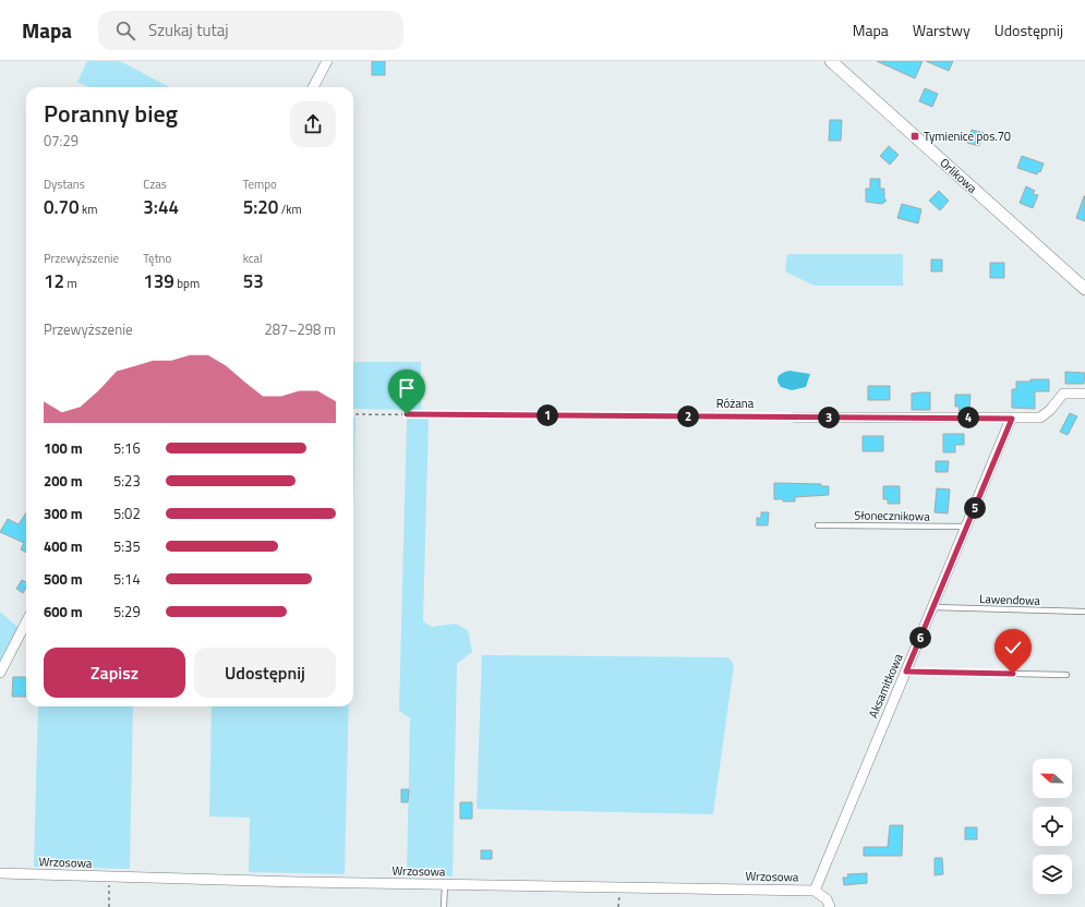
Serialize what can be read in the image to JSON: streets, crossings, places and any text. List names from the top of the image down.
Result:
{
  "streets": {
    "street": ["Orlikowa", "Aksamitkowa", "Wrzosowa"],
    "lane": ["Słonecznikowa", "Lawendowa"],
    "path": ["Różana"]
  },
  "crossings": [
    ["Słonecznikowa", "Aksamitkowa"],
    ["Lawendowa", "Aksamitkowa"],
    ["Aksamitkowa", "Wrzosowa"]
  ],
  "places": {
    "transit": ["Tymienice pos.70"]
  },
  "north": "left",
  "page": {
    "header": "Mapa",
    "search": "Szukaj tutaj",
    "nav": ["Mapa", "Warstwy", "Udostępnij"],
    "heading": ["Poranny bieg", "07:29"],
    "stats": [
      ["Dystans", "0.70 km"],
      ["Czas", "3:44"],
      ["Tempo", "5:20 /km"],
      ["Przewyższenie", "12 m"],
      ["Tętno", "139 bpm"],
      ["kcal", "53"]
    ],
    "chart": ["Przewyższenie", "287–298 m"],
    "pins": [
      "1",
      "2",
      "3",
      "4",
      "5",
      "6"
    ],
    "list": [
      {
        "name": "100 m",
        "note": "5:16"
      },
      {
        "name": "200 m",
        "note": "5:23"
      },
      {
        "name": "300 m",
        "note": "5:02"
      },
      {
        "name": "400 m",
        "note": "5:35"
      },
      {
        "name": "500 m",
        "note": "5:14"
      },
      {
        "name": "600 m",
        "note": "5:29"
      }
    ],
    "buttons": ["Zapisz", "Udostępnij"]
  }
}
